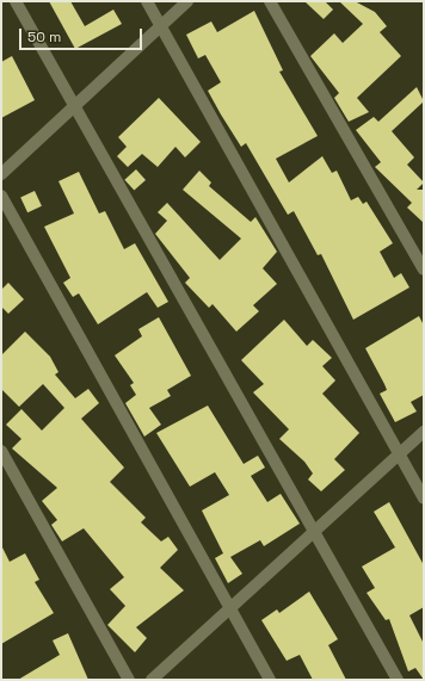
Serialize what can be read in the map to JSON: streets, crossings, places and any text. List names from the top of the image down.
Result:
{
  "scale_bar": "50 m"
}
